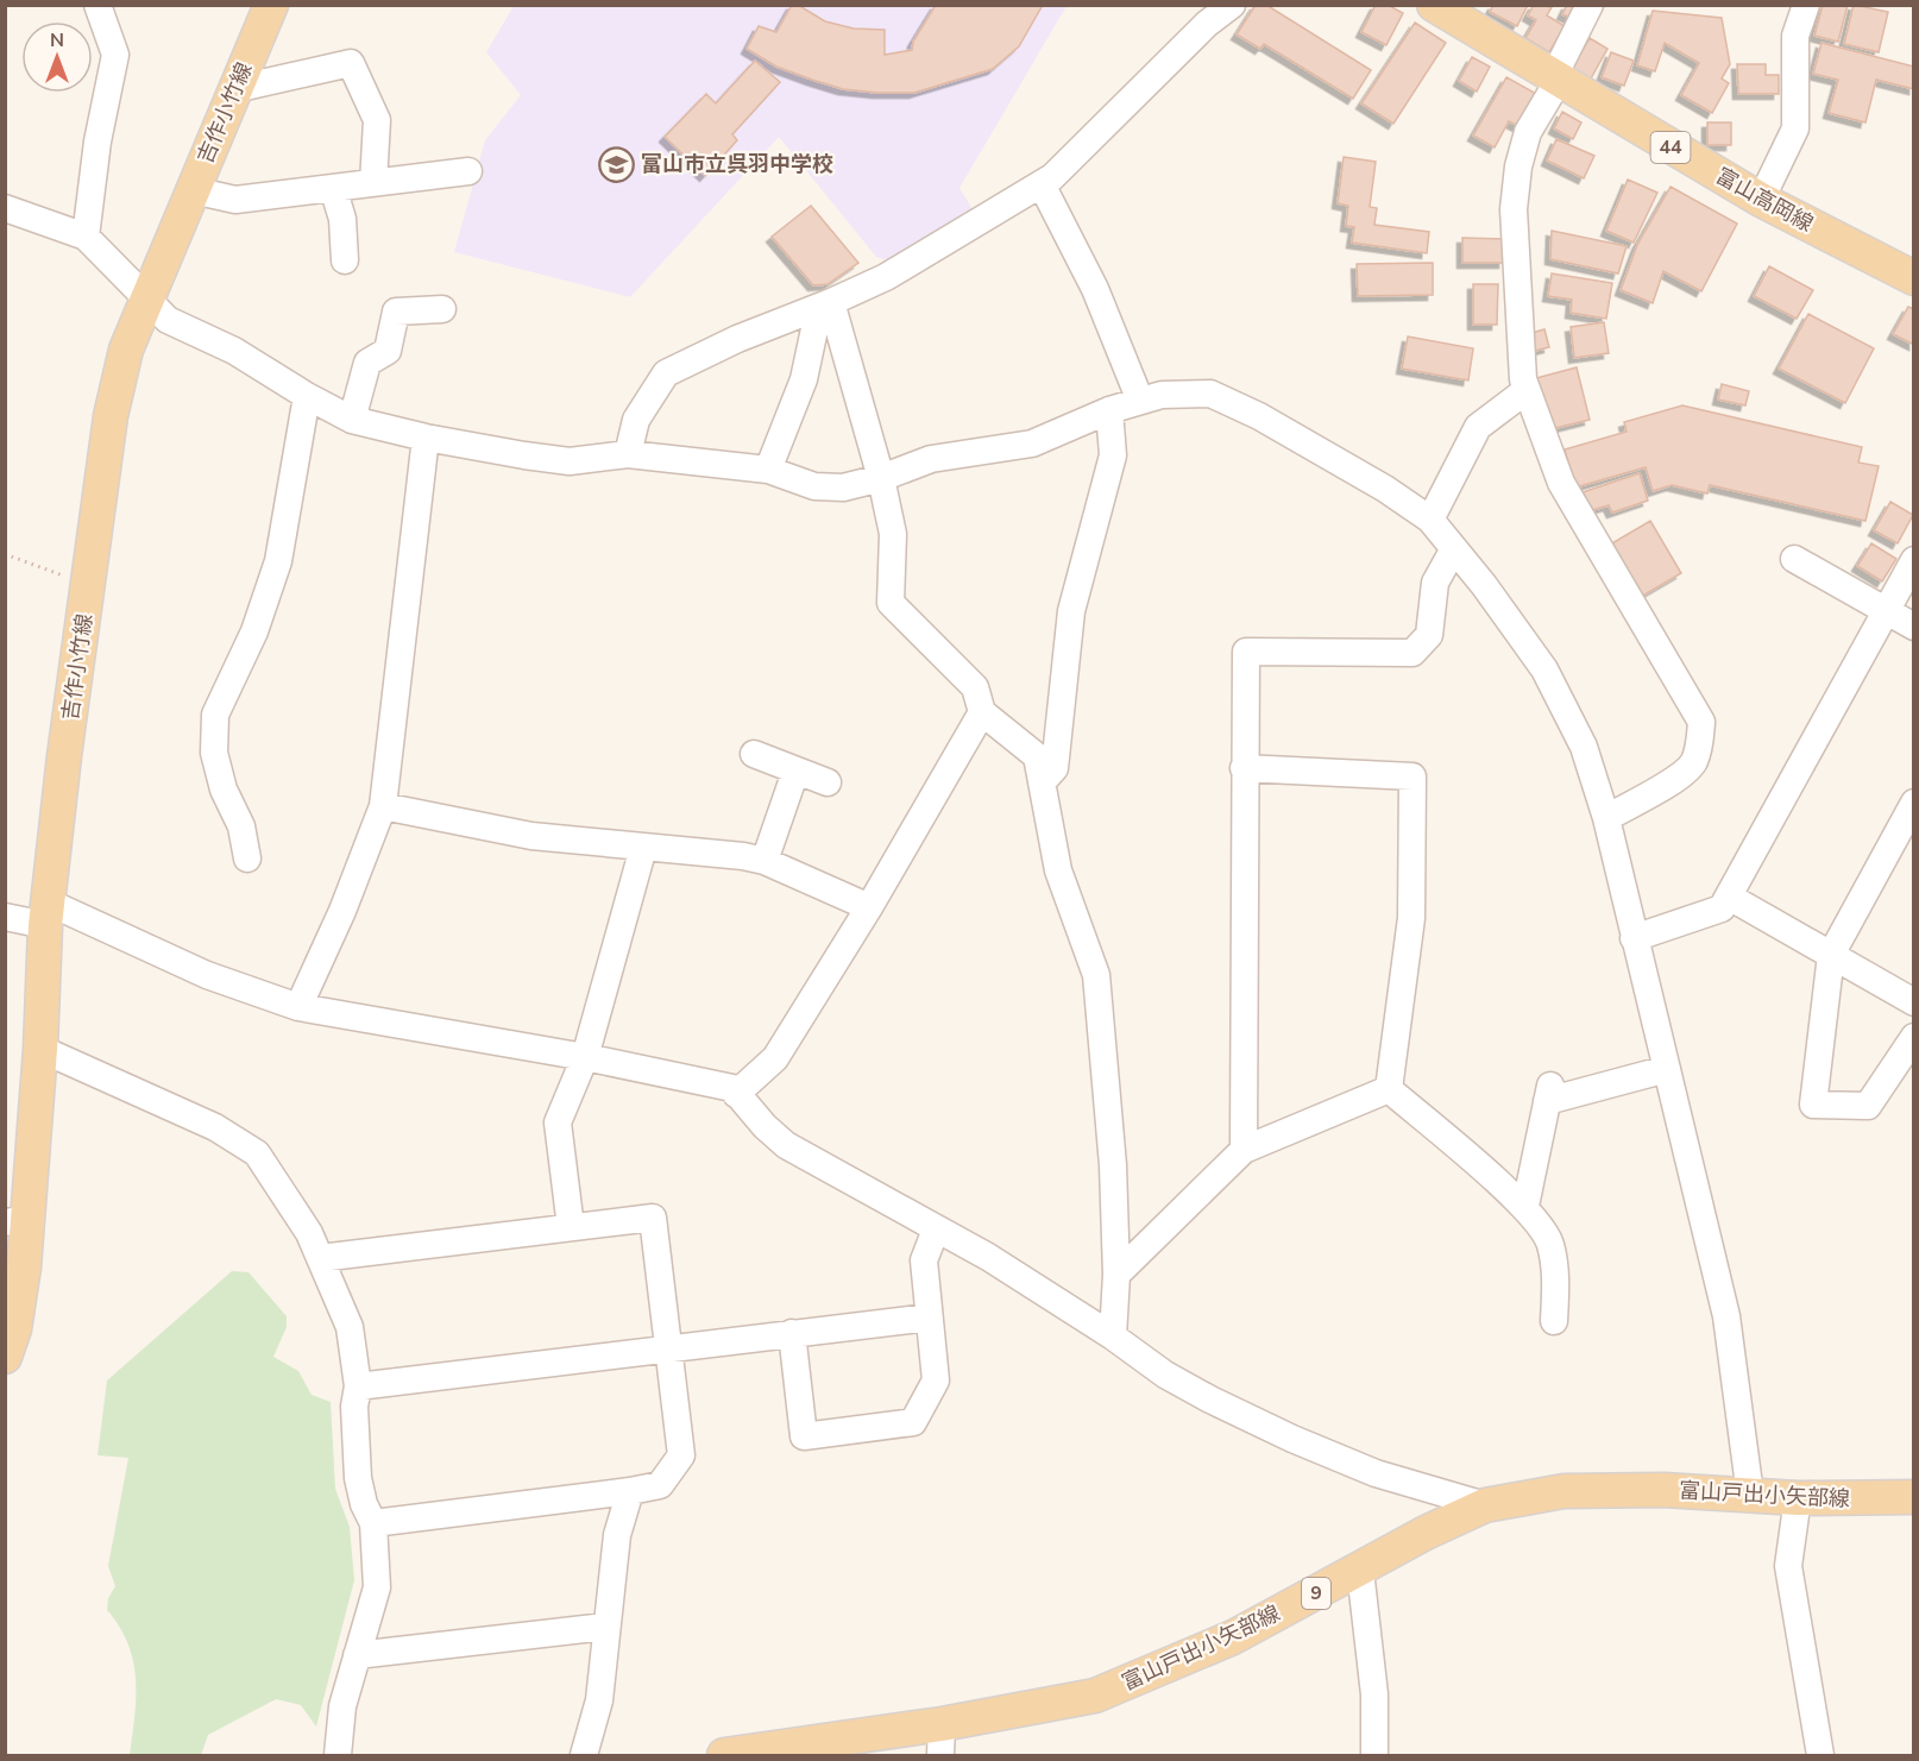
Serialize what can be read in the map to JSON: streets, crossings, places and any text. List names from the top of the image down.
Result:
{
  "streets": {
    "main road": [
      "吉作小竹線",
      "44",
      "富山高岡線",
      "富山戸出小矢部線",
      "9"
    ]
  },
  "places": {
    "school or university": ["富山市立呉羽中学校"]
  },
  "north": "top"
}
